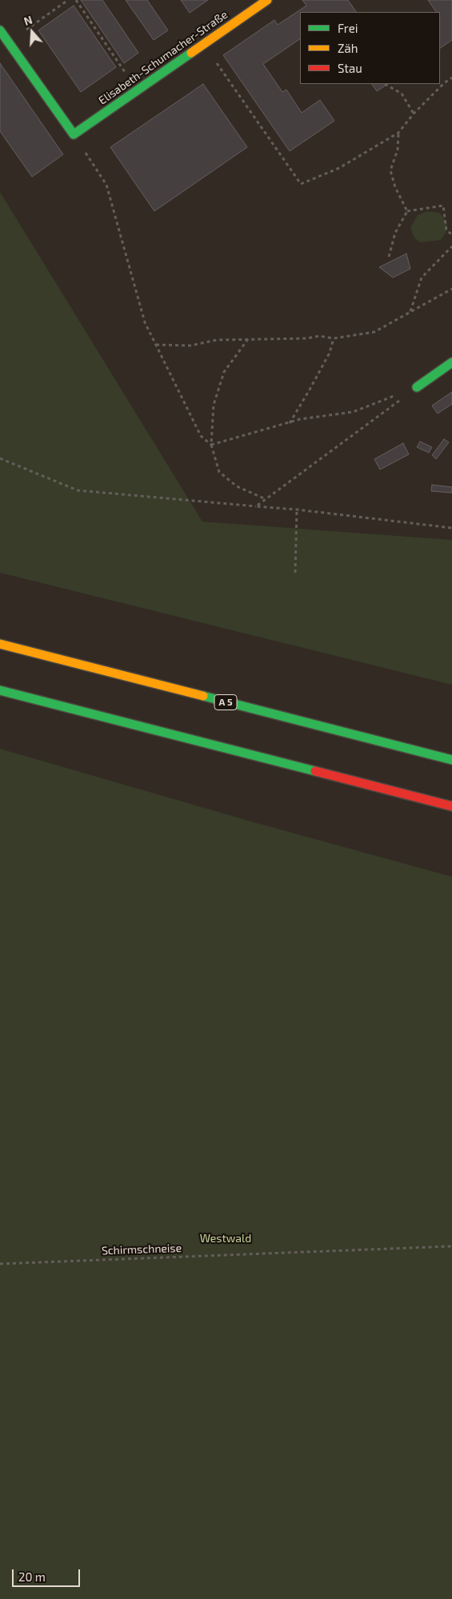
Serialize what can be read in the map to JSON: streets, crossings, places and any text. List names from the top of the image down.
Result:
{
  "streets": {
    "main road": ["Elisabeth-Schumacher-Straße", "A 5"],
    "path": ["Schirmschneise"]
  },
  "parks": ["Westwald"],
  "legend": ["Frei", "Zäh", "Stau"],
  "scale_bar": "20 m",
  "north": "top"
}
